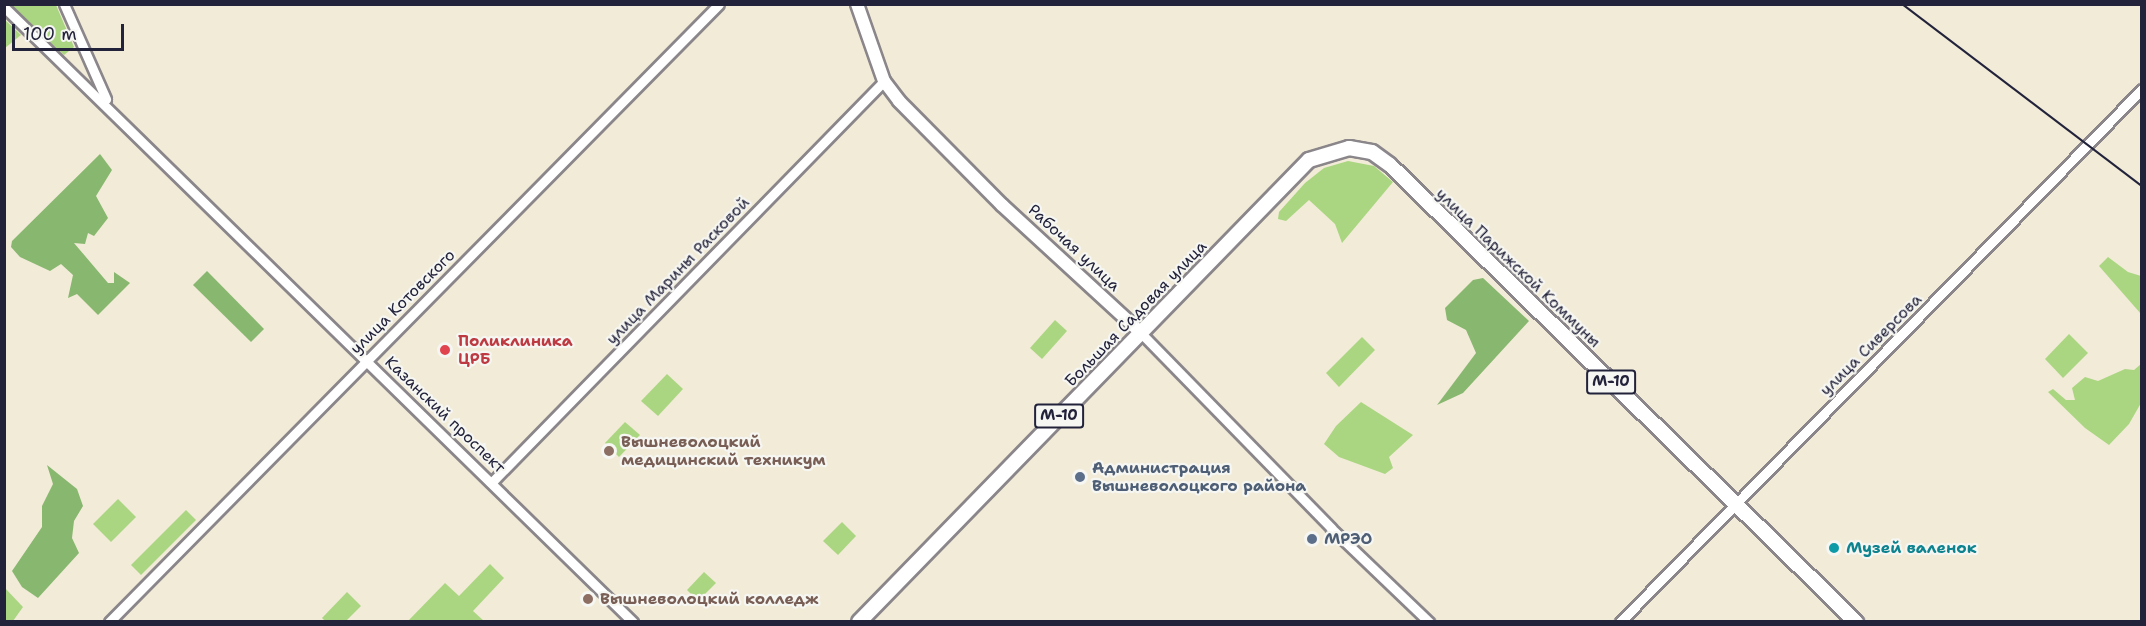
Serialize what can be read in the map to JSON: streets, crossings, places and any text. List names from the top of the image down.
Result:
{
  "streets": {
    "highway": ["улица Парижской Коммуны", "Большая Садовая улица", "М-10"],
    "main road": ["Рабочая улица"],
    "street": [
      "улица Марины Расковой",
      "улица Котовского",
      "улица Сиверсова",
      "Казанский проспект"
    ]
  },
  "crossings": [
    ["Рабочая улица", "улица Марины Расковой"],
    ["Рабочая улица", "Большая Садовая улица"],
    ["улица Парижской Коммуны", "Большая Садовая улица"],
    ["улица Парижской Коммуны", "улица Сиверсова"],
    ["улица Парижской Коммуны", "М-10"],
    ["улица Марины Расковой", "Казанский проспект"],
    ["улица Котовского", "Казанский проспект"],
    ["улица Сиверсова", "М-10"]
  ],
  "places": [
    "Поликлиника ЦРБ",
    "Вышневолоцкий медицинский техникум",
    "Администрация Вышневолоцкого района",
    "МРЭО",
    "Музей валенок",
    "Вышневолоцкий колледж"
  ],
  "scale_bar": "100 m"
}
